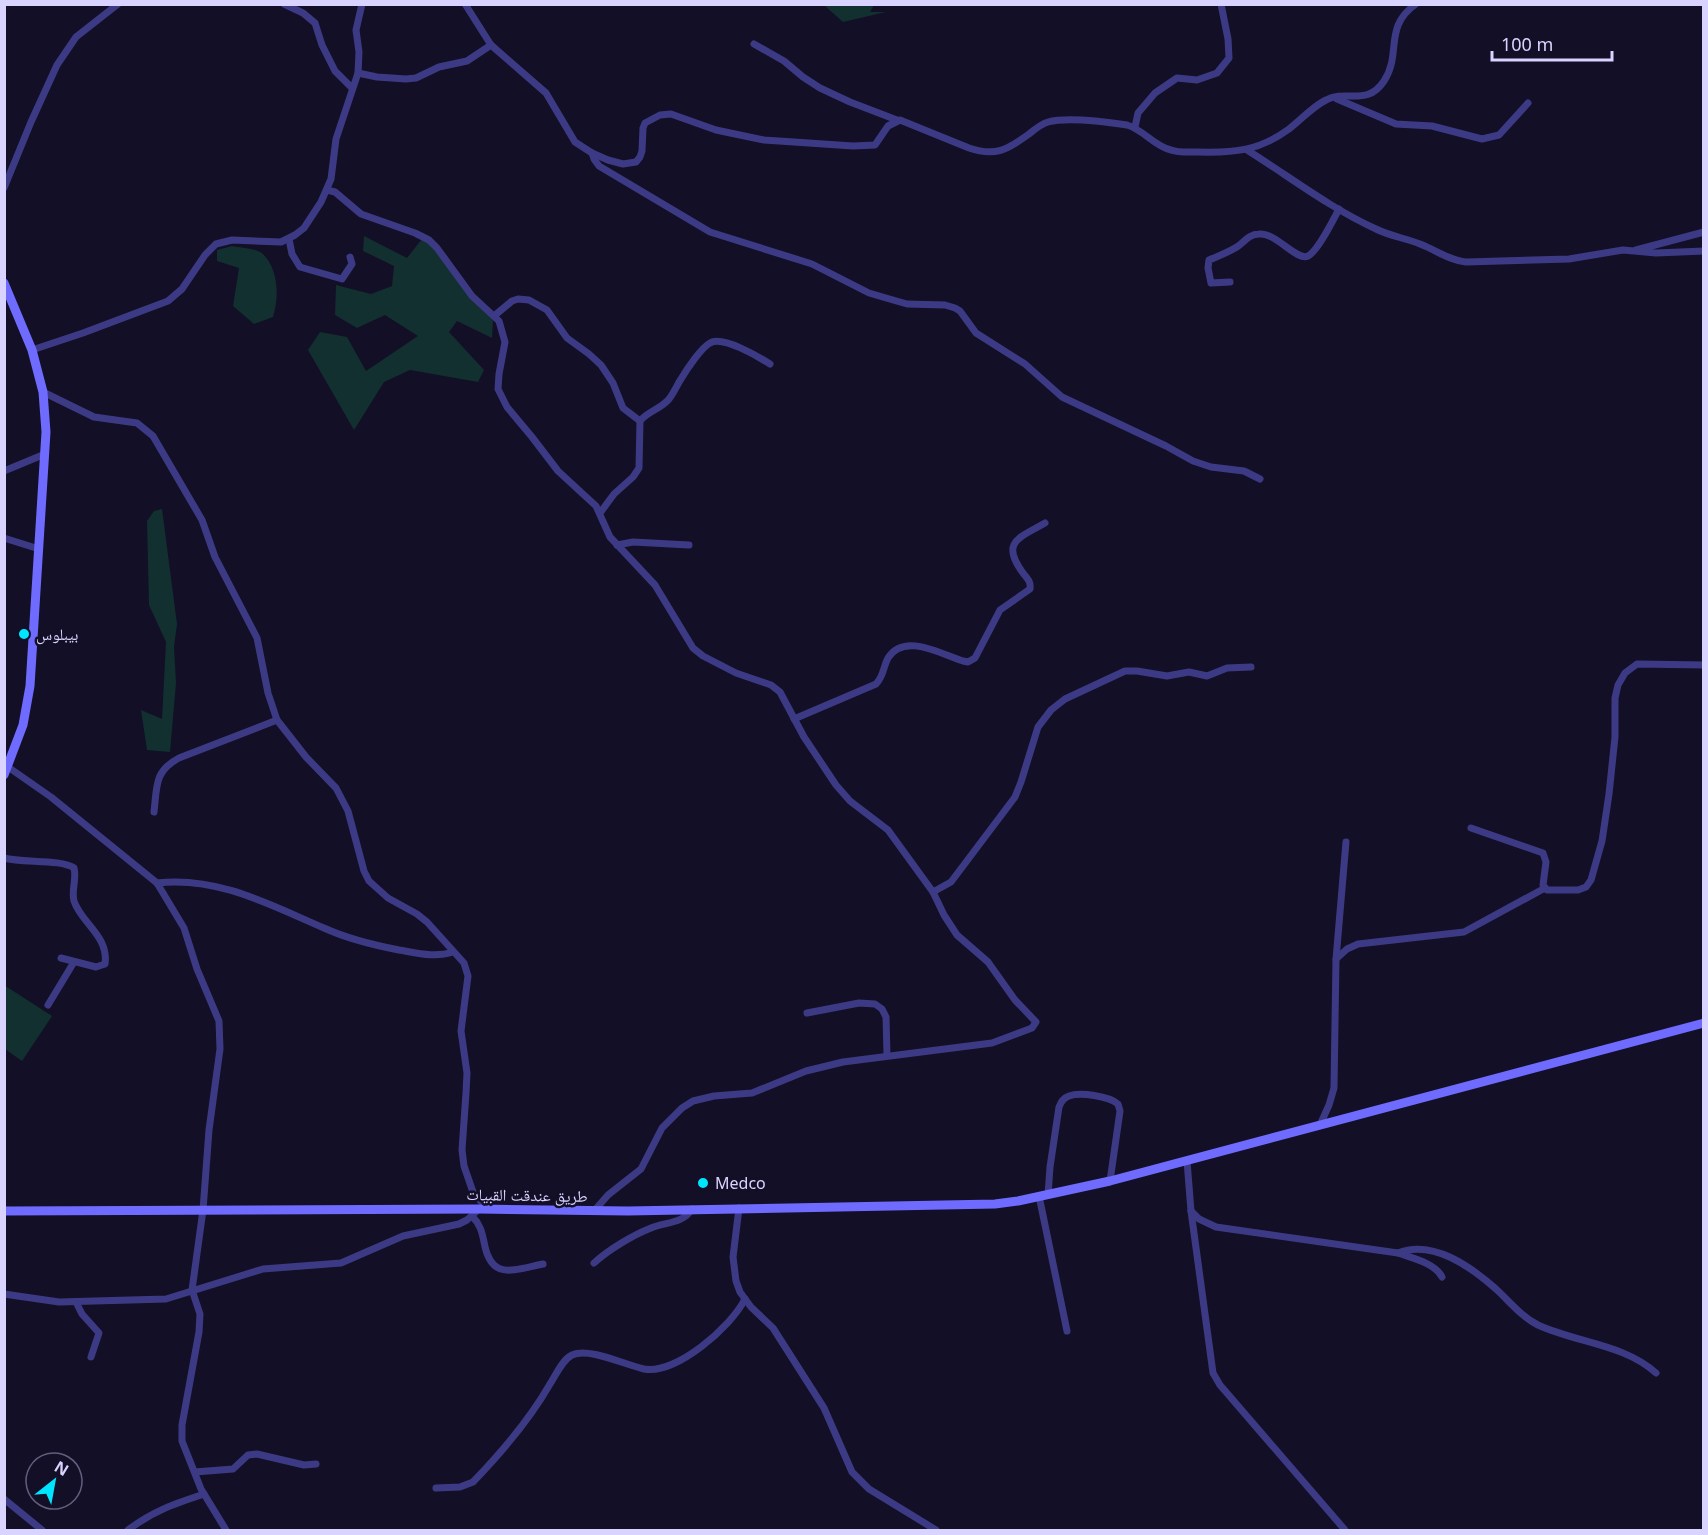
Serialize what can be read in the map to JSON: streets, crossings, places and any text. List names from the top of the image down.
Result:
{
  "streets": {
    "main road": ["طريق عندقت القبيات"]
  },
  "places": ["بيبلوس", "Medco"],
  "scale_bar": "100 m",
  "north": "top right"
}
